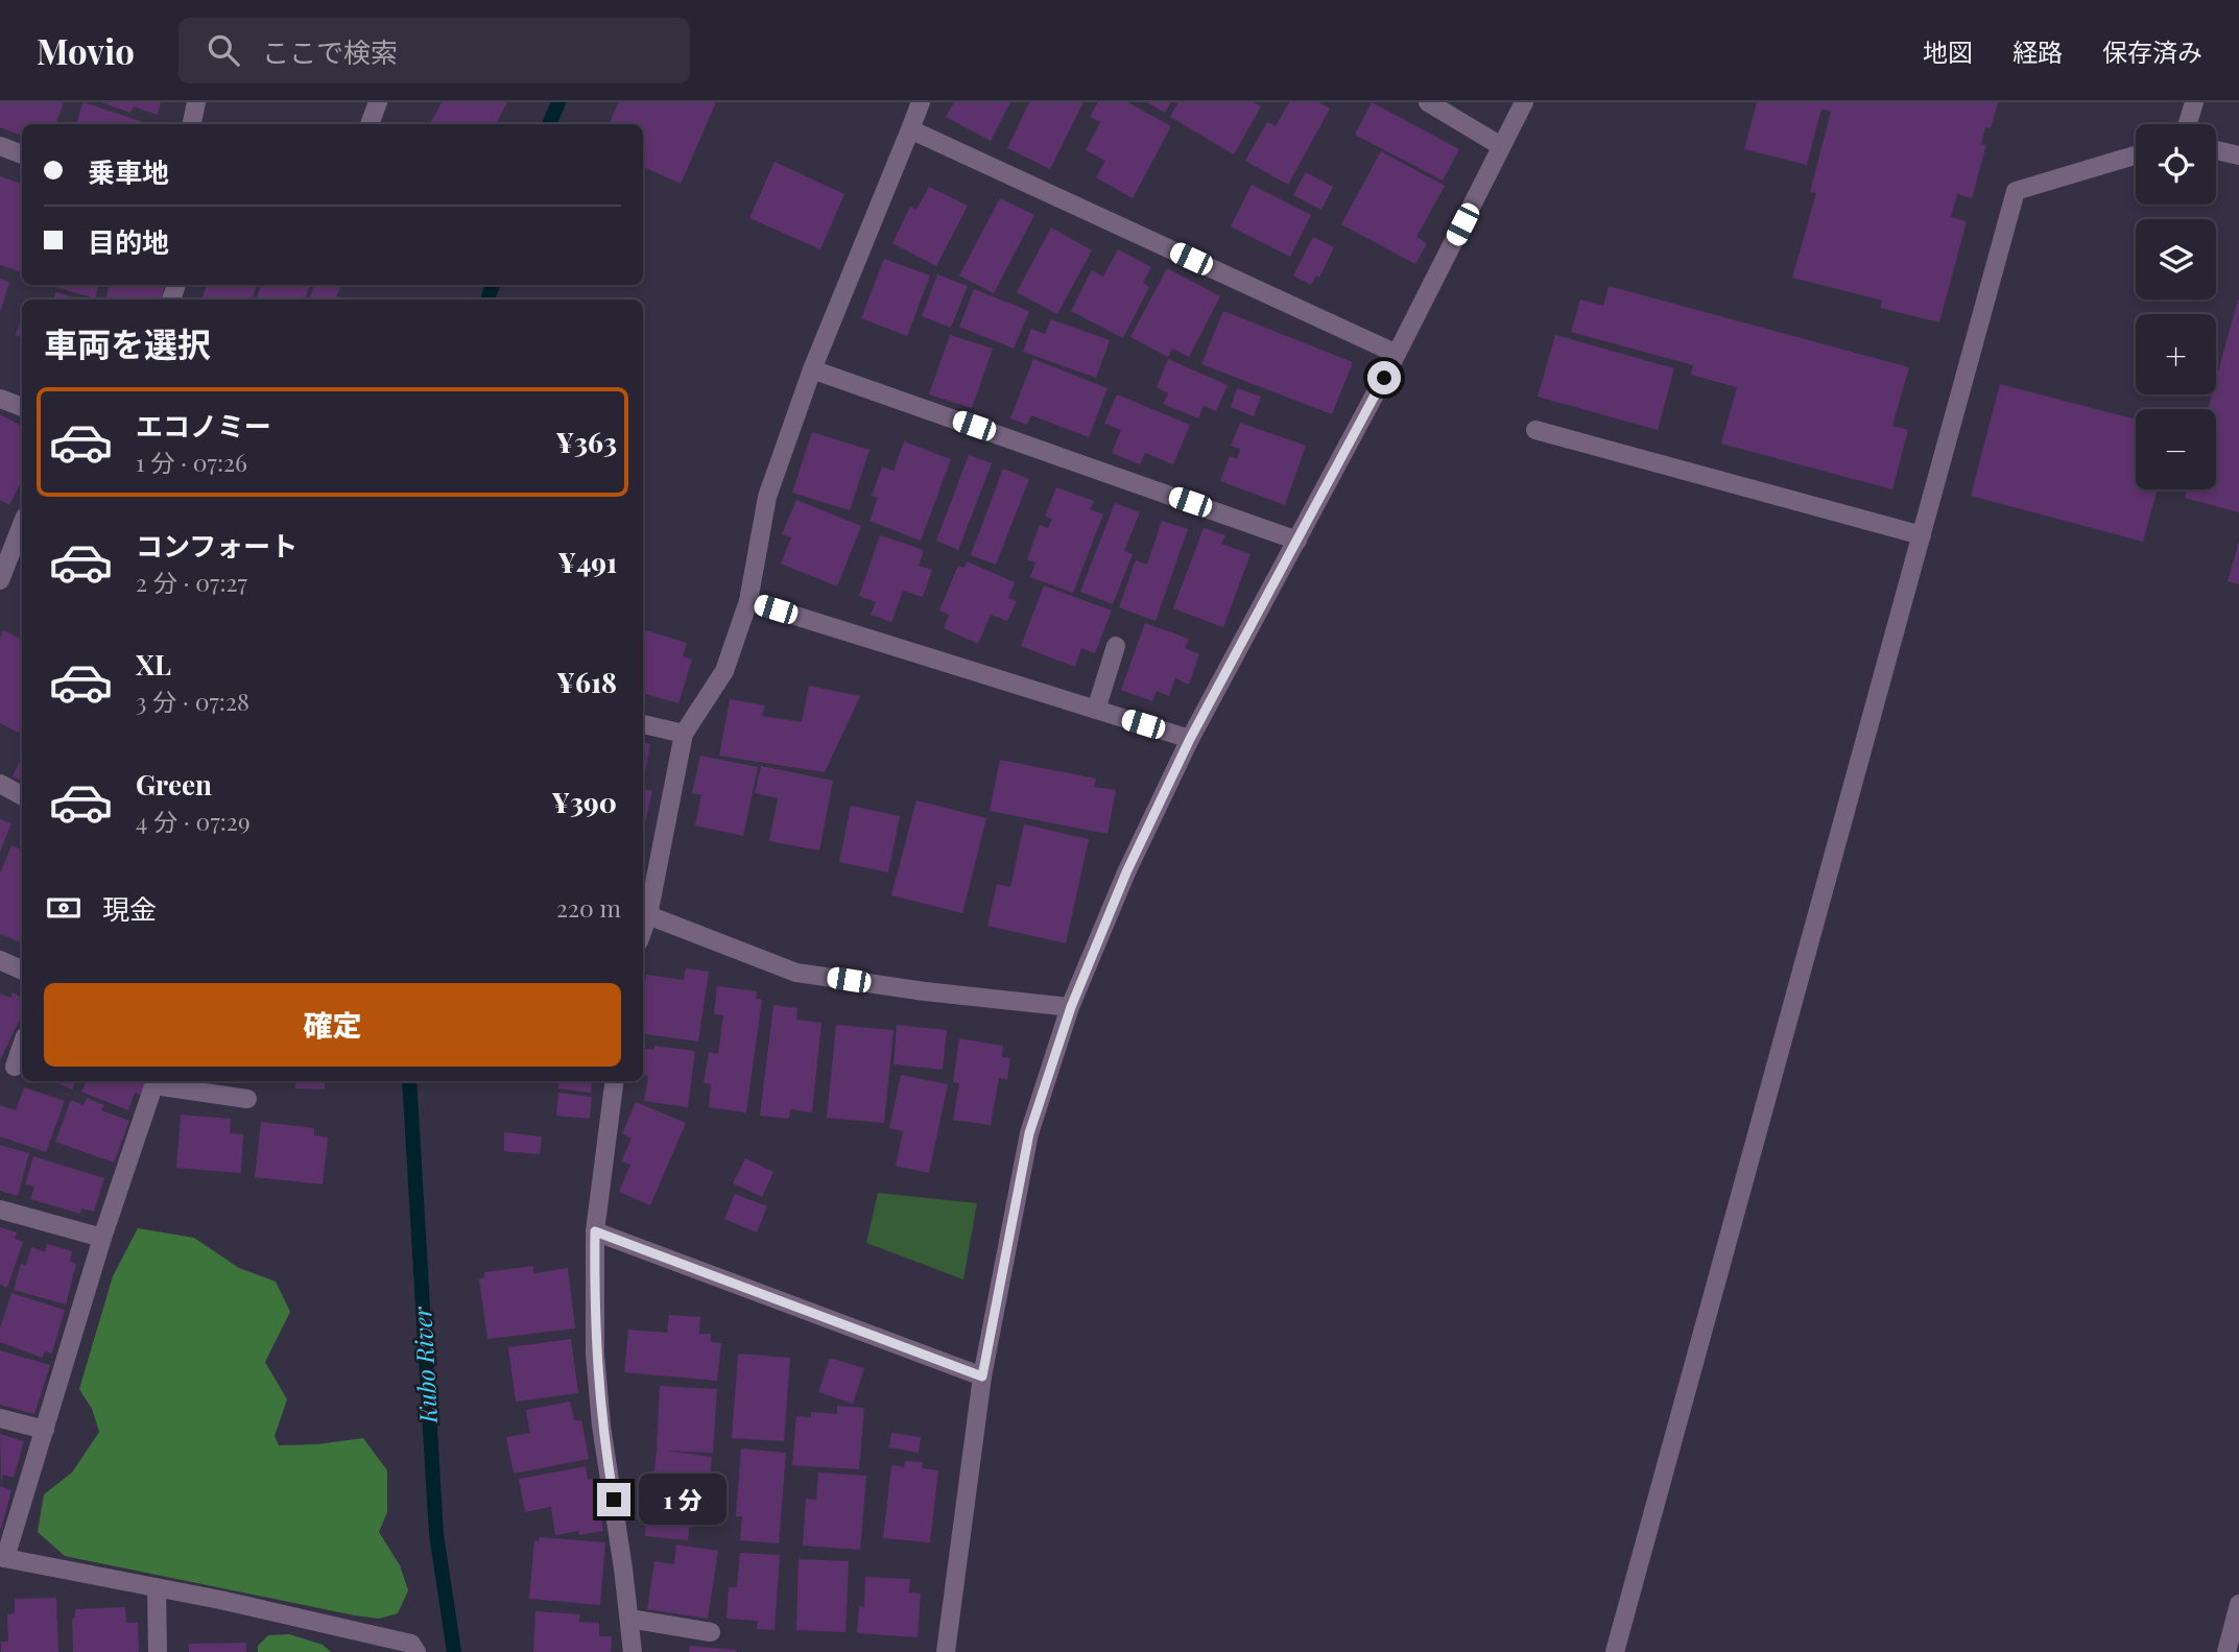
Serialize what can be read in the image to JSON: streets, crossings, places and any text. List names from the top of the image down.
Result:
{
  "water": ["Kubo River"],
  "page": {
    "header": "Movio",
    "search": "ここで検索",
    "nav": ["地図", "経路", "保存済み"],
    "map_buttons": ["+", "−"],
    "banner": ["乗車地", "目的地"],
    "heading": "車両を選択",
    "list": [
      {
        "name": "エコノミー",
        "note": "1 分 · 07:26",
        "value": "¥363"
      },
      {
        "name": "コンフォート",
        "note": "2 分 · 07:27",
        "value": "¥491"
      },
      {
        "name": "XL",
        "note": "3 分 · 07:28",
        "value": "¥618"
      },
      {
        "name": "Green",
        "note": "4 分 · 07:29",
        "value": "¥390"
      }
    ],
    "pay": ["現金", "220 m"],
    "buttons": "確定",
    "bubble": "1 分"
  }
}
